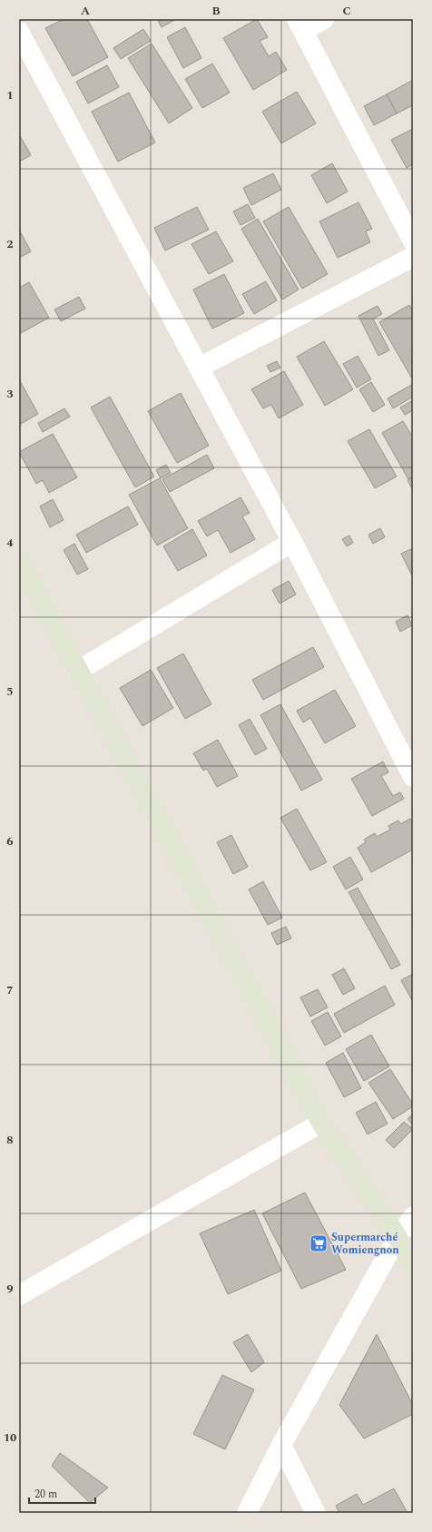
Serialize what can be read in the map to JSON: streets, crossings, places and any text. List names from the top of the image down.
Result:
{
  "places": {
    "supermarket": ["Supermarché Womiengnon"]
  },
  "scale_bar": "20 m",
  "grid": {
    "columns": ["A", "B", "C"],
    "rows": [
      "1",
      "2",
      "3",
      "4",
      "5",
      "6",
      "7",
      "8",
      "9",
      "10"
    ]
  }
}
